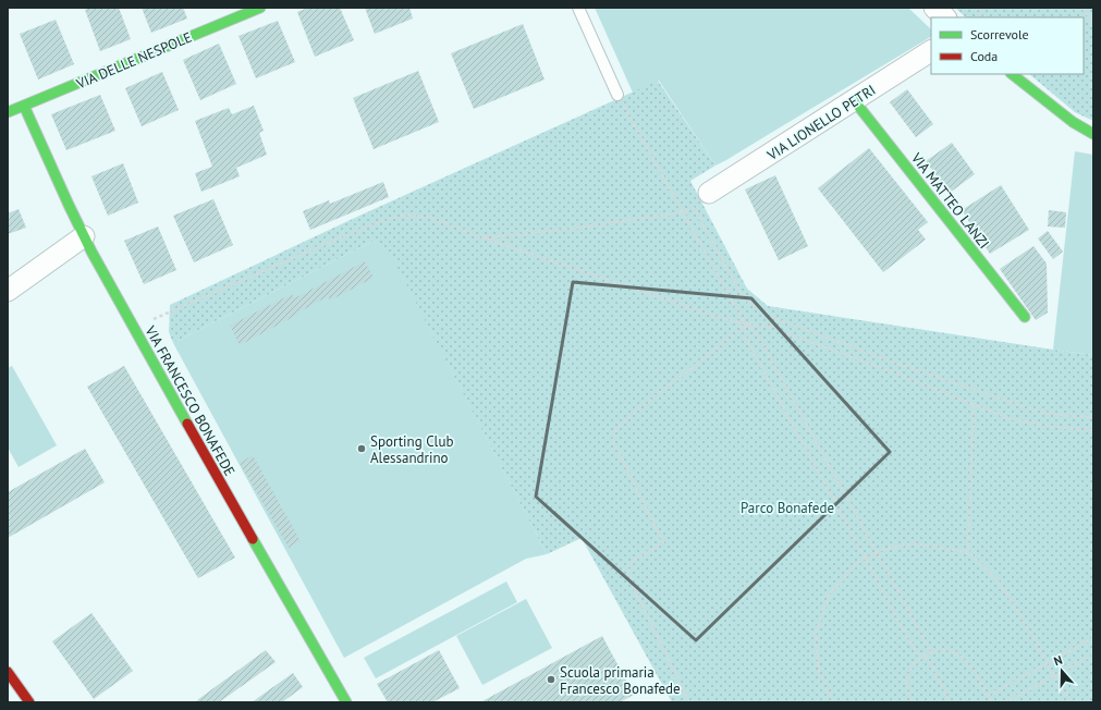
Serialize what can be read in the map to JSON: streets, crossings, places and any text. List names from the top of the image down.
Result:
{
  "streets": {
    "street": [
      "VIA DELLE NESPOLE",
      "VIA LIONELLO PETRI",
      "VIA MATTEO LANZI",
      "VIA FRANCESCO BONAFEDE"
    ]
  },
  "crossings": [
    ["VIA DELLE NESPOLE", "VIA FRANCESCO BONAFEDE"],
    ["VIA LIONELLO PETRI", "VIA MATTEO LANZI"]
  ],
  "parks": ["Parco Bonafede"],
  "places": ["Sporting Club Alessandrino", "Scuola primaria Francesco Bonafede"],
  "legend": ["Scorrevole", "Coda"],
  "north": "top"
}
